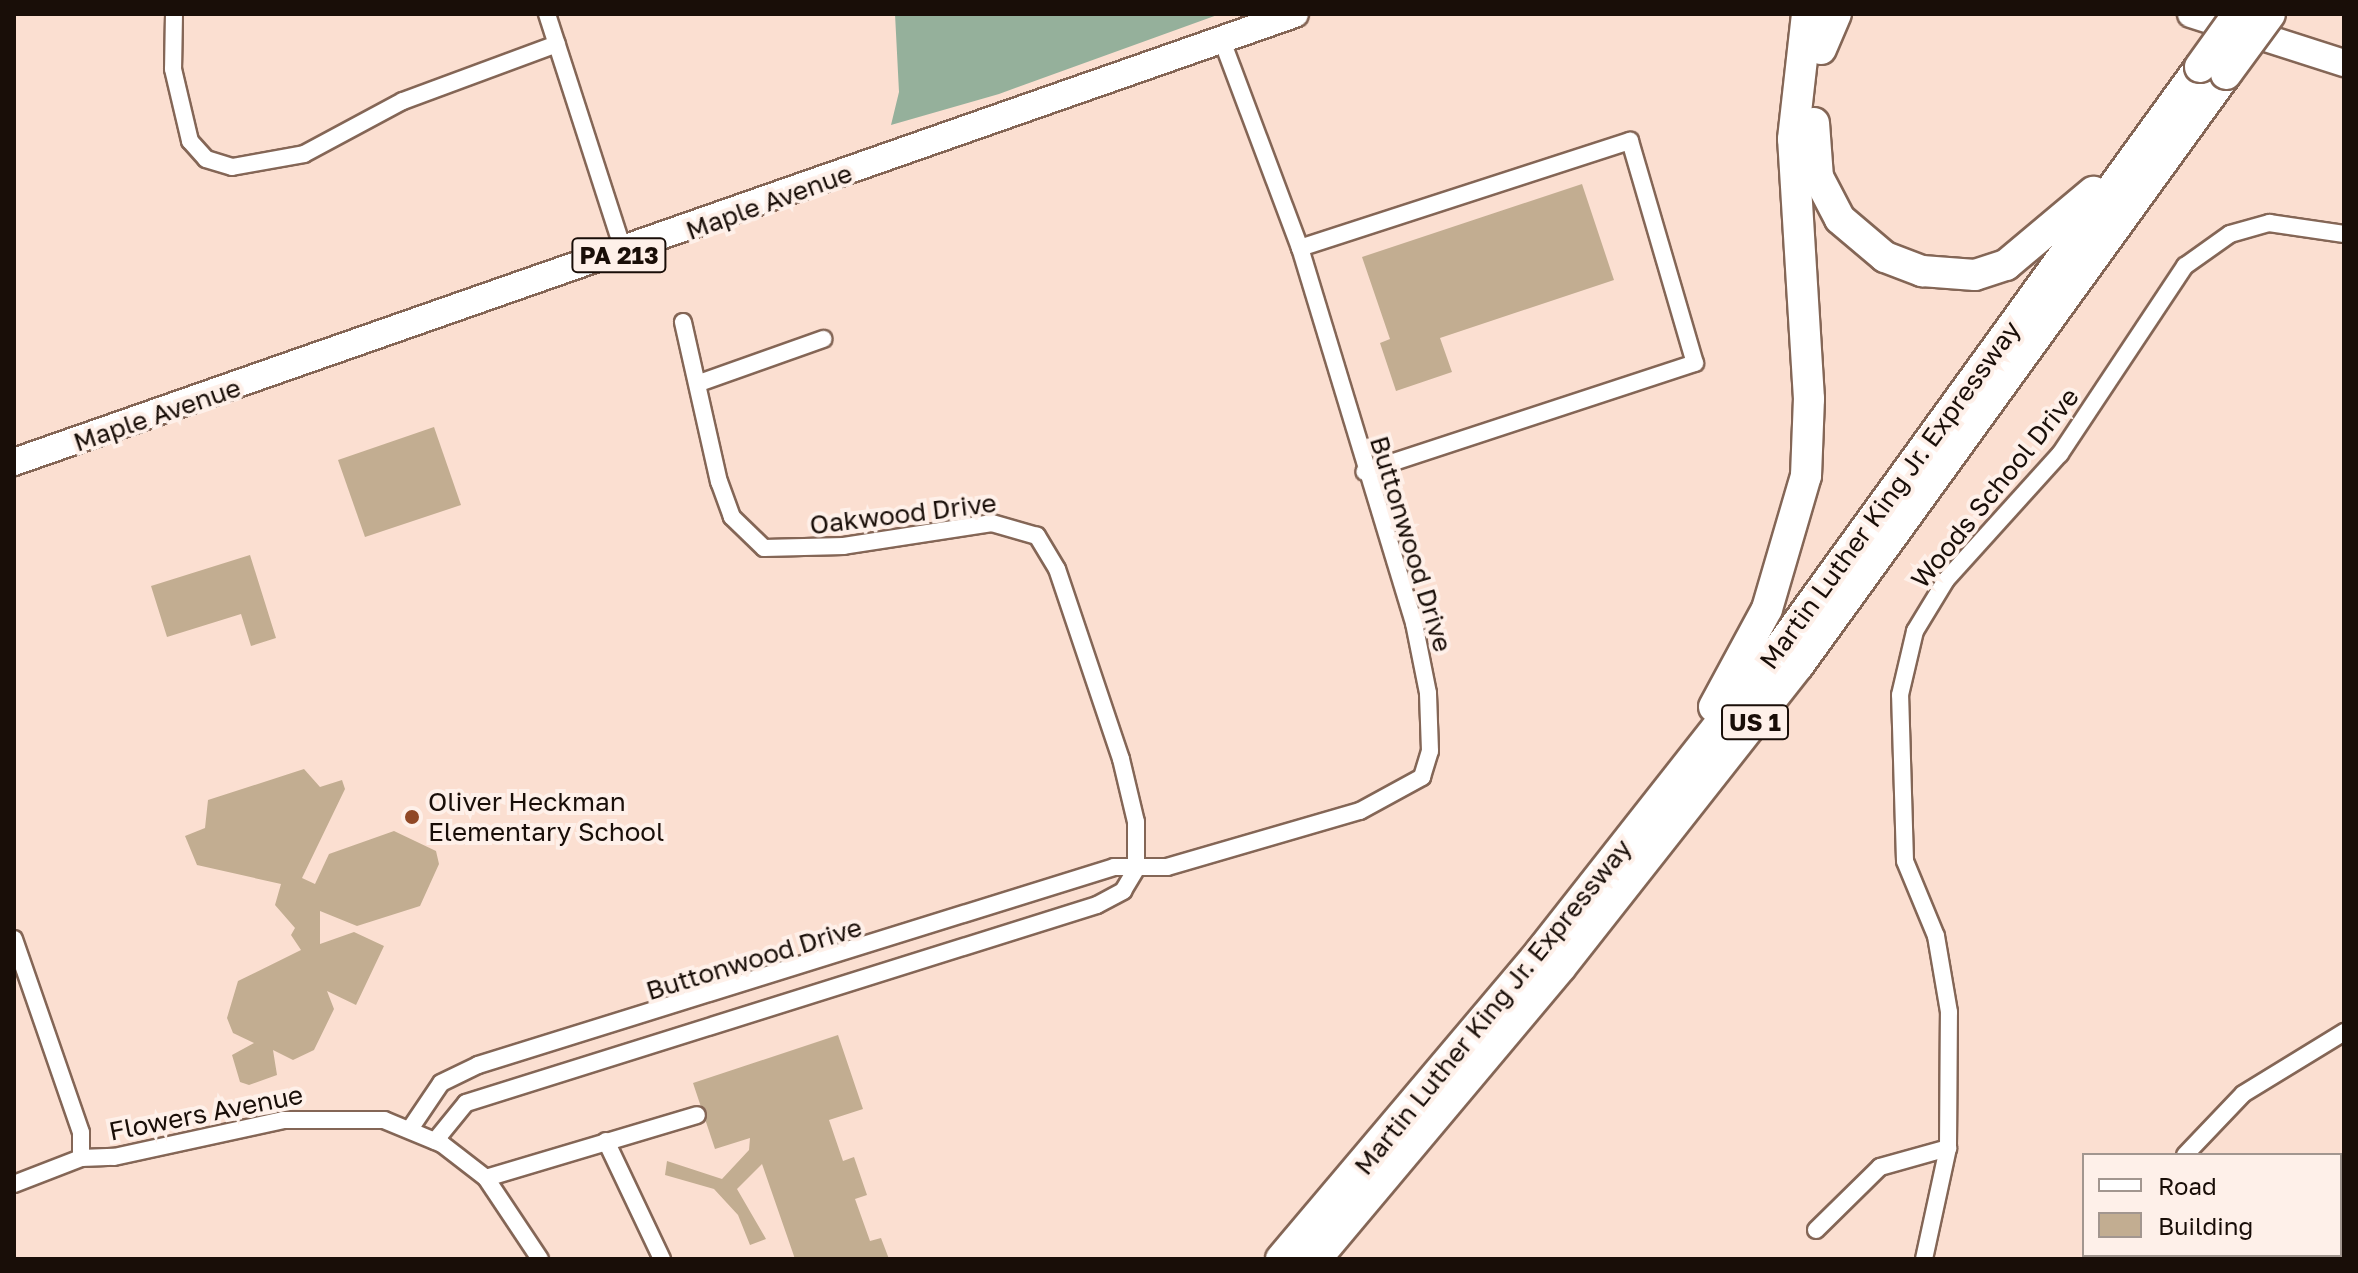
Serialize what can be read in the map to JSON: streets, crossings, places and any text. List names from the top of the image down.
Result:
{
  "streets": {
    "highway": ["Martin Luther King Jr. Expressway", "US 1"],
    "main road": ["Maple Avenue", "PA 213"],
    "street": [
      "Woods School Drive",
      "Oakwood Drive",
      "Buttonwood Drive",
      "Flowers Avenue"
    ]
  },
  "crossings": [
    ["Maple Avenue", "Buttonwood Drive"],
    ["Oakwood Drive", "Buttonwood Drive"],
    ["Buttonwood Drive", "Flowers Avenue"]
  ],
  "places": ["Oliver Heckman Elementary School"],
  "legend": ["Road", "Building"]
}
